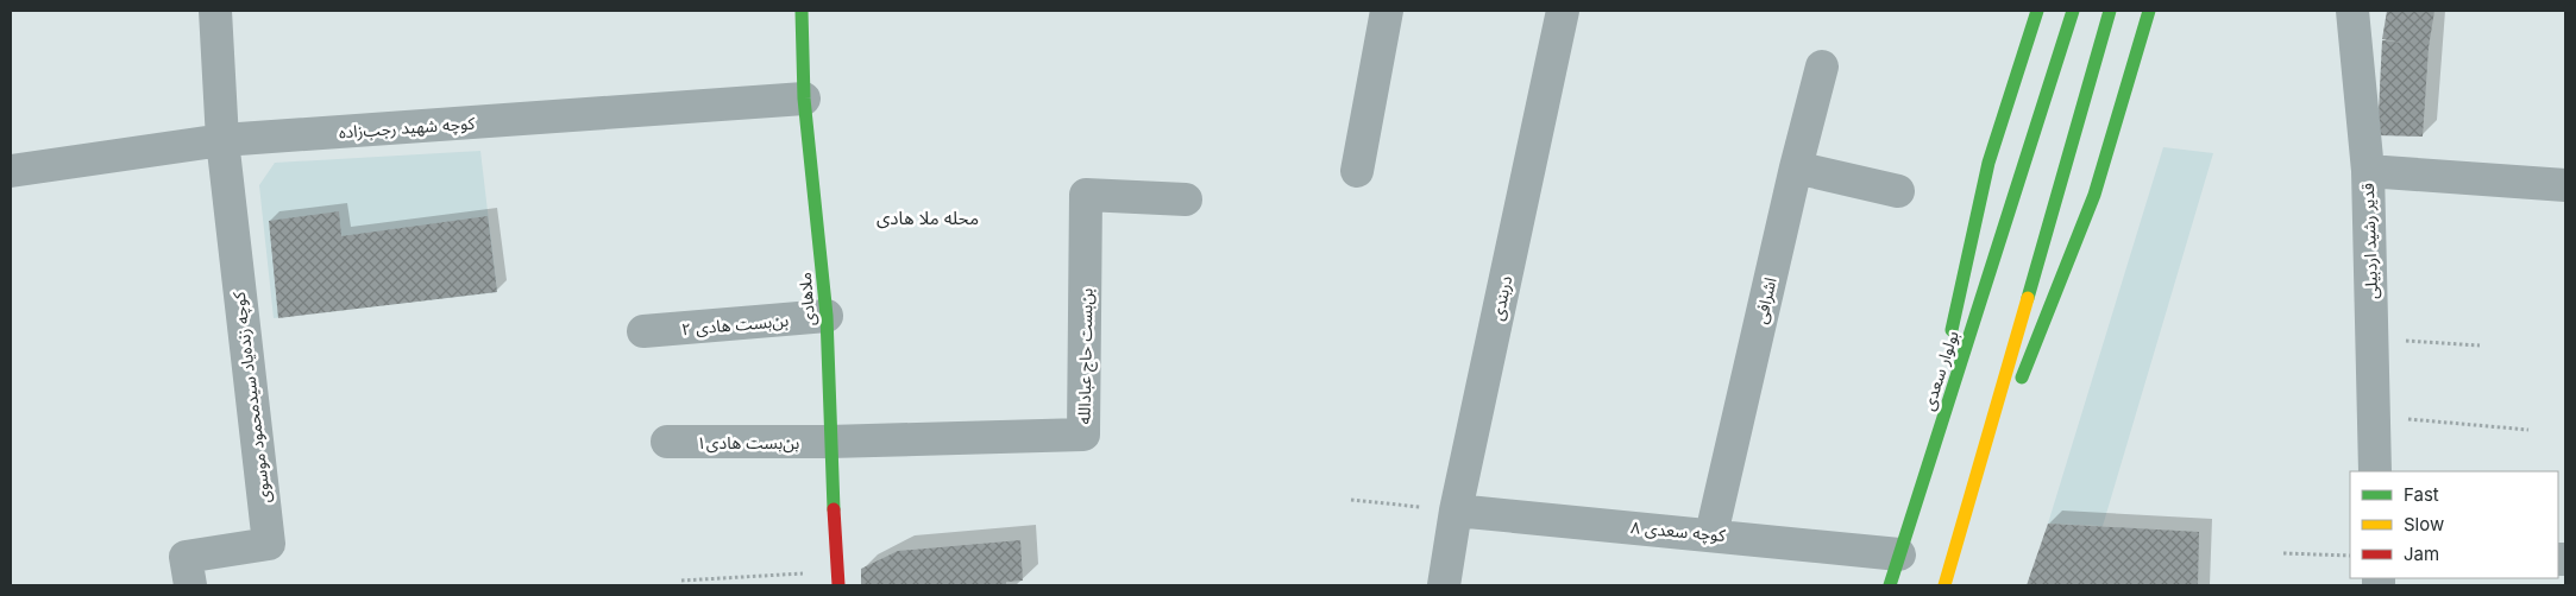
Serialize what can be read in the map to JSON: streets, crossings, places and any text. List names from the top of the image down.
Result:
{
  "streets": {
    "main road": ["ملاهادی", "بولوار سعدی"],
    "street": [
      "کوچه شهید رجب‌زاده",
      "قدیر رشید اردبیلی",
      "دربندی",
      "اشرافی",
      "بن‌بست هادی ۲",
      "بن‌بست حاج عبادالله",
      "کوچه زنده‌یاد سیدمحمود موسوی",
      "بن‌بست هادی۱",
      "کوچه سعدی ۸"
    ]
  },
  "crossings": [
    ["کوچه شهید رجب‌زاده", "ملاهادی"],
    ["کوچه شهید رجب‌زاده", "کوچه زنده‌یاد سیدمحمود موسوی"],
    ["دربندی", "کوچه سعدی ۸"],
    ["ملاهادی", "بن‌بست هادی ۲"],
    ["ملاهادی", "بن‌بست حاج عبادالله"],
    ["ملاهادی", "بن‌بست هادی۱"],
    ["اشرافی", "کوچه سعدی ۸"],
    ["بن‌بست حاج عبادالله", "بن‌بست هادی۱"],
    ["بولوار سعدی", "کوچه سعدی ۸"]
  ],
  "districts": ["محله ملا هادی"],
  "legend": ["Fast", "Slow", "Jam"]
}
